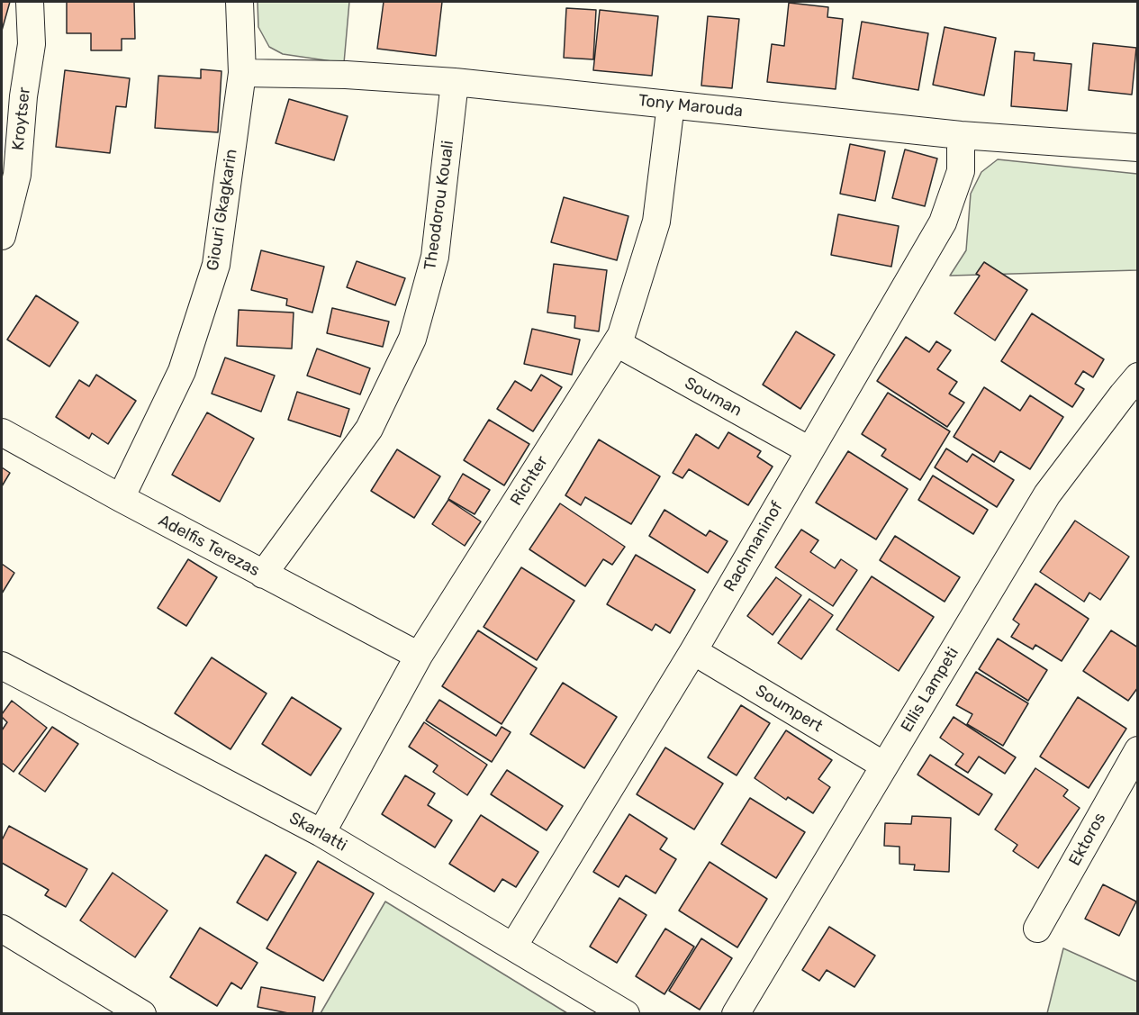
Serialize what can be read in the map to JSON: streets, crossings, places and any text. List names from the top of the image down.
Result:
{
  "streets": {
    "street": [
      "Tony Marouda",
      "Kroytser",
      "Theodorou Kouali",
      "Giouri Gkagkarin",
      "Souman",
      "Richter",
      "Adelfis Terezas",
      "Rachmaninof",
      "Ellis Lampeti",
      "Soumpert",
      "Skarlatti",
      "Ektoros"
    ]
  },
  "crossings": [
    ["Tony Marouda", "Theodorou Kouali"],
    ["Tony Marouda", "Giouri Gkagkarin"],
    ["Tony Marouda", "Richter"],
    ["Tony Marouda", "Rachmaninof"],
    ["Theodorou Kouali", "Adelfis Terezas"],
    ["Giouri Gkagkarin", "Adelfis Terezas"],
    ["Souman", "Richter"],
    ["Souman", "Rachmaninof"],
    ["Richter", "Adelfis Terezas"],
    ["Richter", "Skarlatti"],
    ["Rachmaninof", "Soumpert"],
    ["Rachmaninof", "Skarlatti"],
    ["Ellis Lampeti", "Soumpert"]
  ]
}
